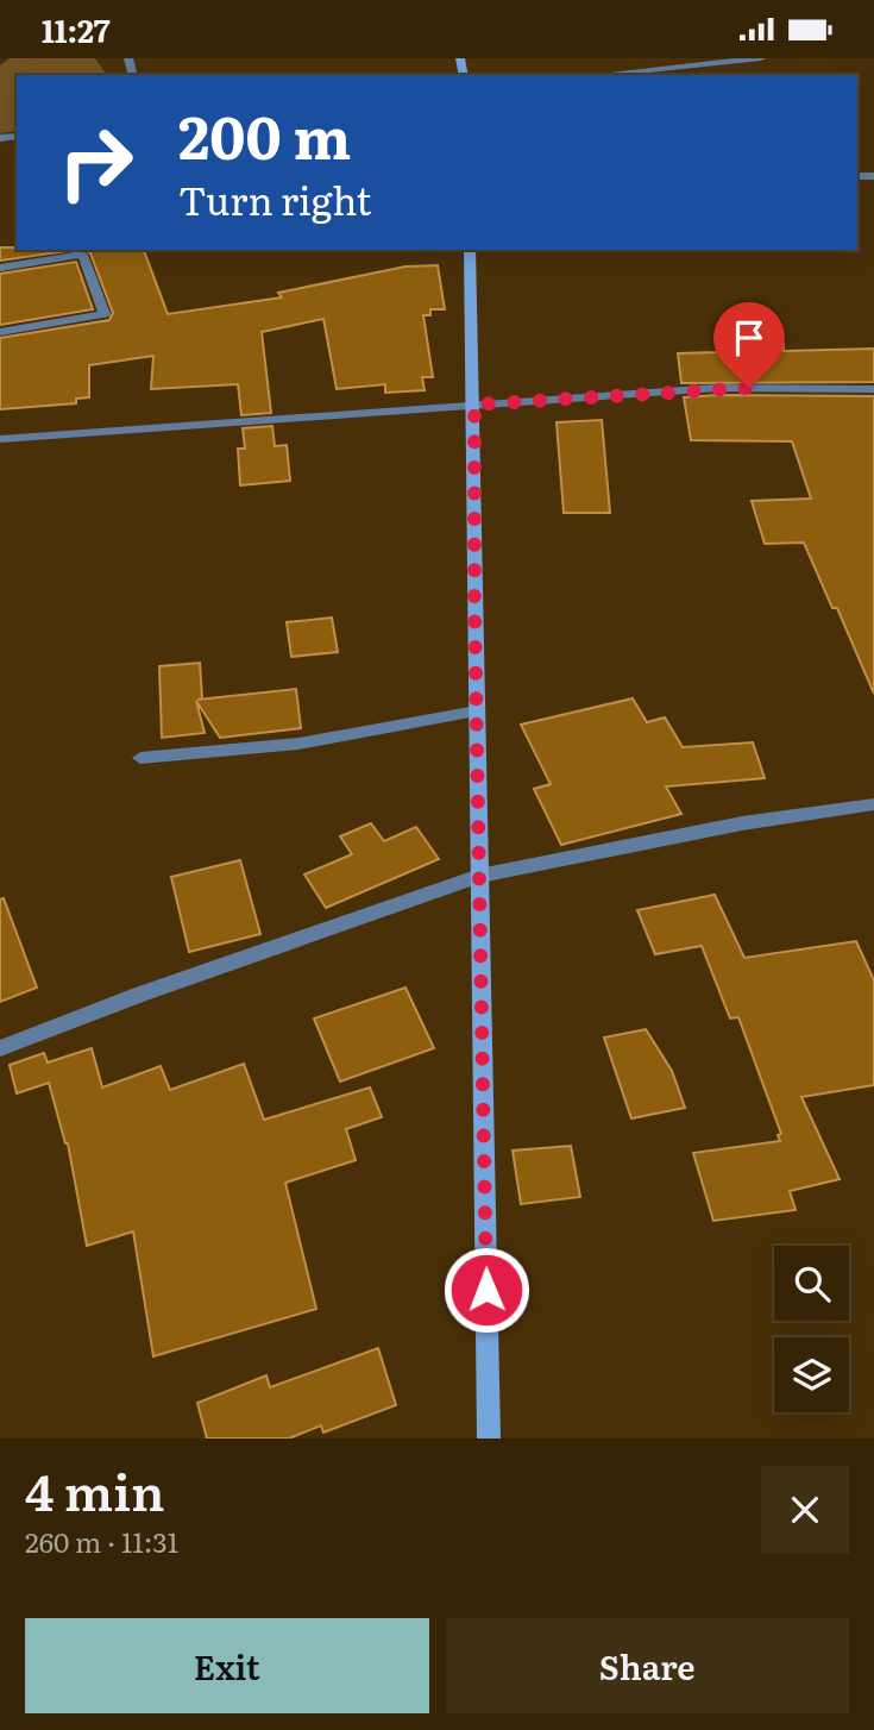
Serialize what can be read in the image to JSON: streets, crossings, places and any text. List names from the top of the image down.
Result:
{
  "page": {
    "status": "11:27",
    "turn": ["200 m", "Turn right"],
    "heading": ["4 min", "260 m · 11:31"],
    "buttons": ["Exit", "Share"]
  }
}
